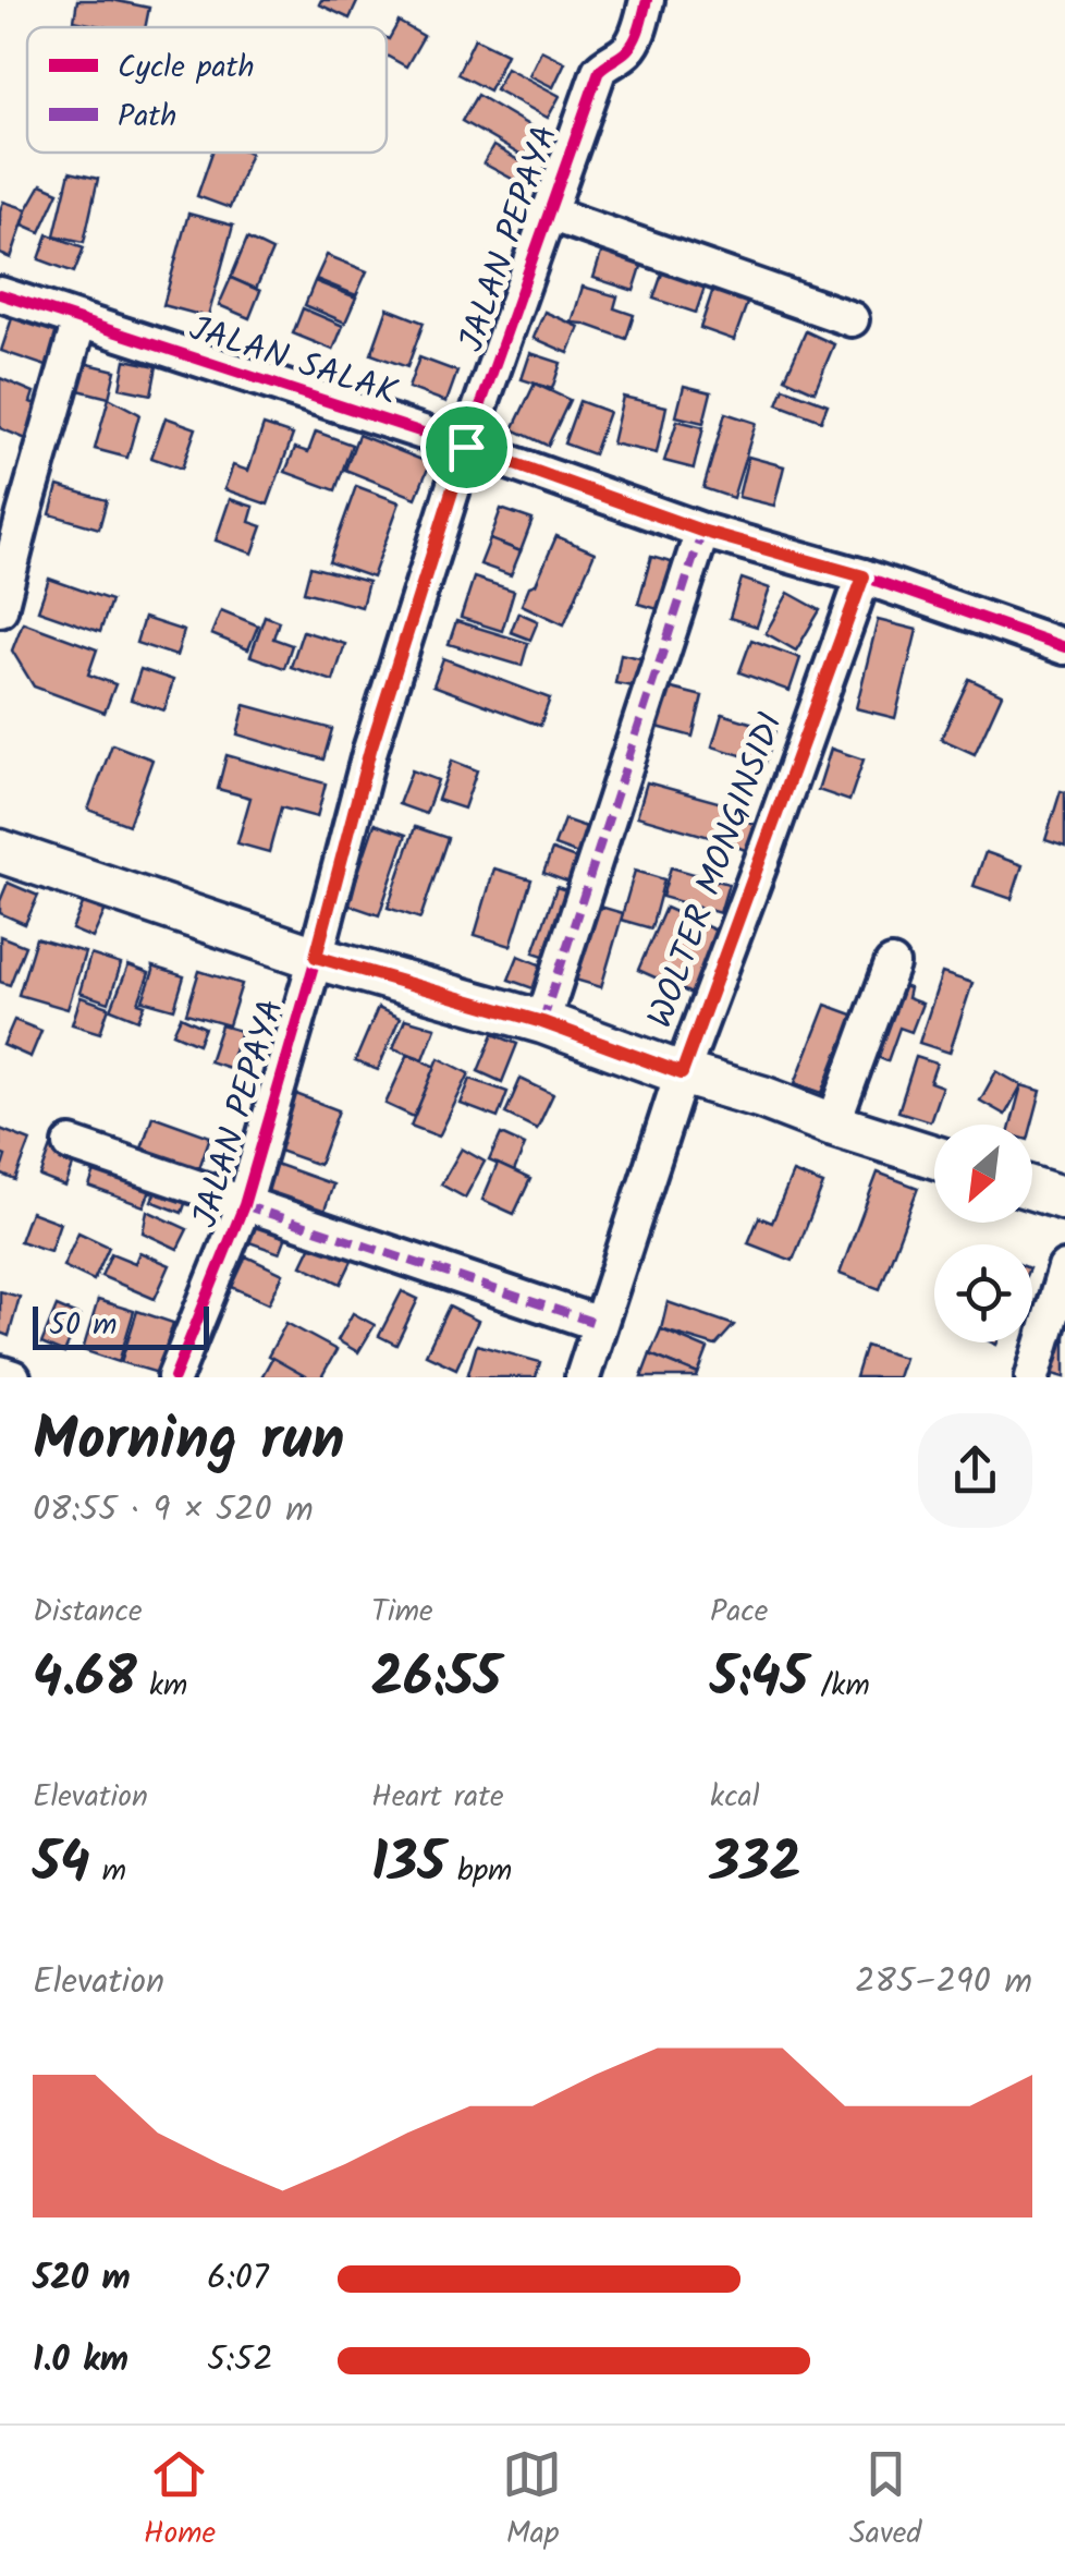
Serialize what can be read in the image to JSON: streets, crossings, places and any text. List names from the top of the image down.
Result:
{
  "streets": {
    "street": ["JALAN PEPAYA", "JALAN SALAK", "WOLTER MONGINSIDI"]
  },
  "crossings": [
    ["JALAN PEPAYA", "JALAN SALAK"],
    ["JALAN SALAK", "WOLTER MONGINSIDI"]
  ],
  "legend": ["Cycle path", "Path"],
  "scale_bar": "50 m",
  "north": "bottom left",
  "page": {
    "scale": "50 m",
    "heading": ["Morning run", "08:55 · 9 × 520 m"],
    "stats": [
      ["Distance", "4.68 km"],
      ["Time", "26:55"],
      ["Pace", "5:45 /km"],
      ["Elevation", "54 m"],
      ["Heart rate", "135 bpm"],
      ["kcal", "332"]
    ],
    "chart": ["Elevation", "285–290 m"],
    "list": [
      {
        "name": "520 m",
        "note": "6:07"
      },
      {
        "name": "1.0 km",
        "note": "5:52"
      }
    ],
    "tabs": ["Home", "Map", "Saved"]
  }
}
